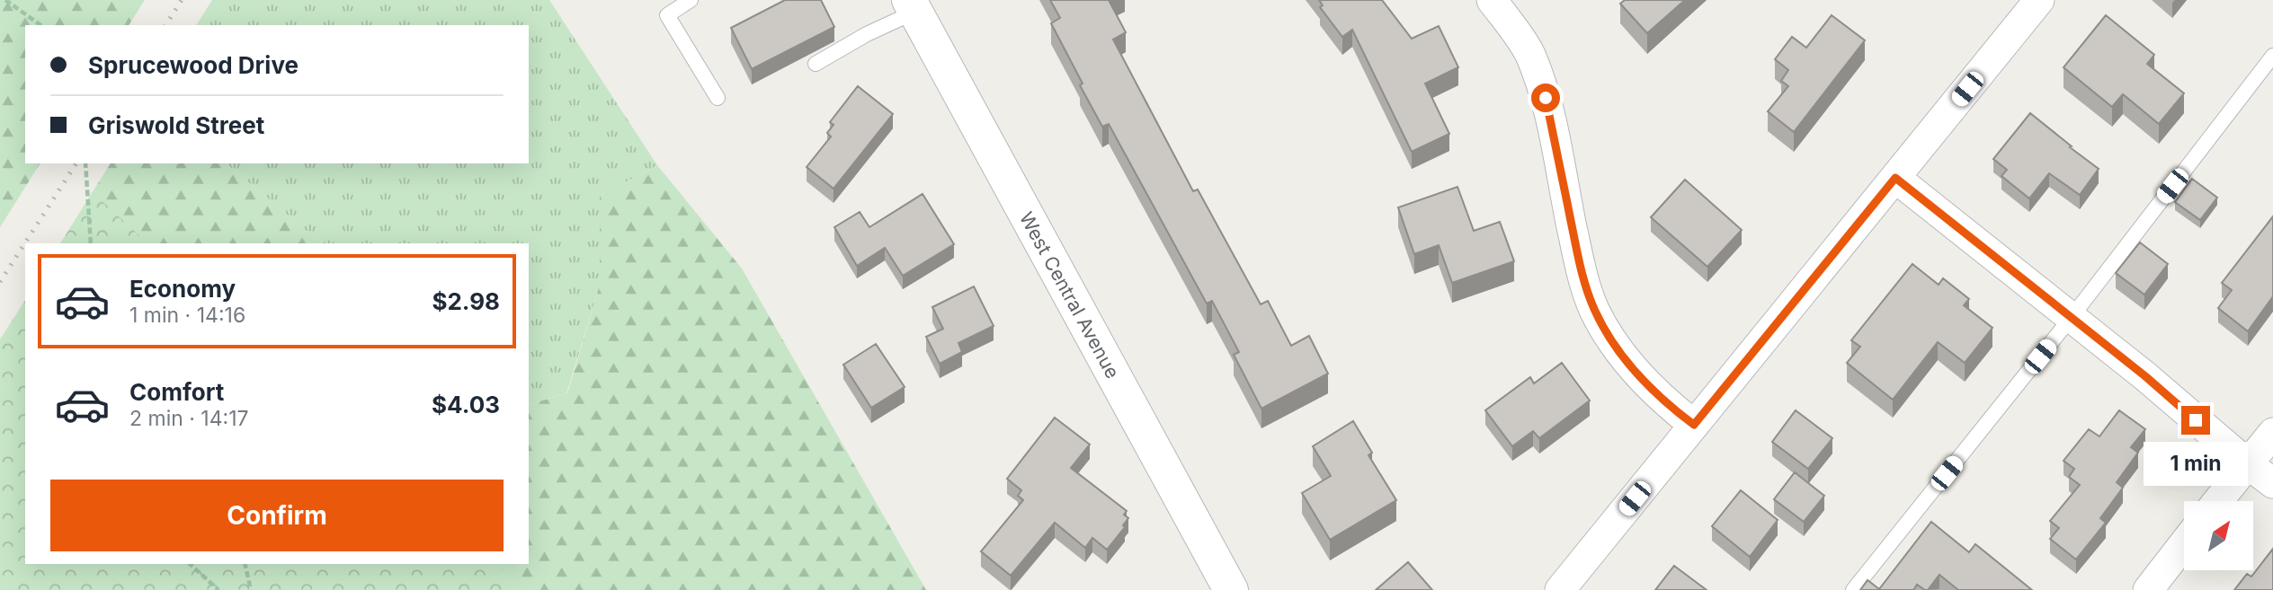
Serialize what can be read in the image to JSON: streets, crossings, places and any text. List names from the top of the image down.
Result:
{
  "streets": {
    "main road": ["West Central Avenue"]
  },
  "north": "top right",
  "page": {
    "banner": ["Sprucewood Drive", "Griswold Street"],
    "list": [
      {
        "name": "Economy",
        "note": "1 min · 14:16",
        "value": "$2.98"
      },
      {
        "name": "Comfort",
        "note": "2 min · 14:17",
        "value": "$4.03"
      }
    ],
    "bubble": "1 min",
    "buttons": "Confirm"
  }
}
